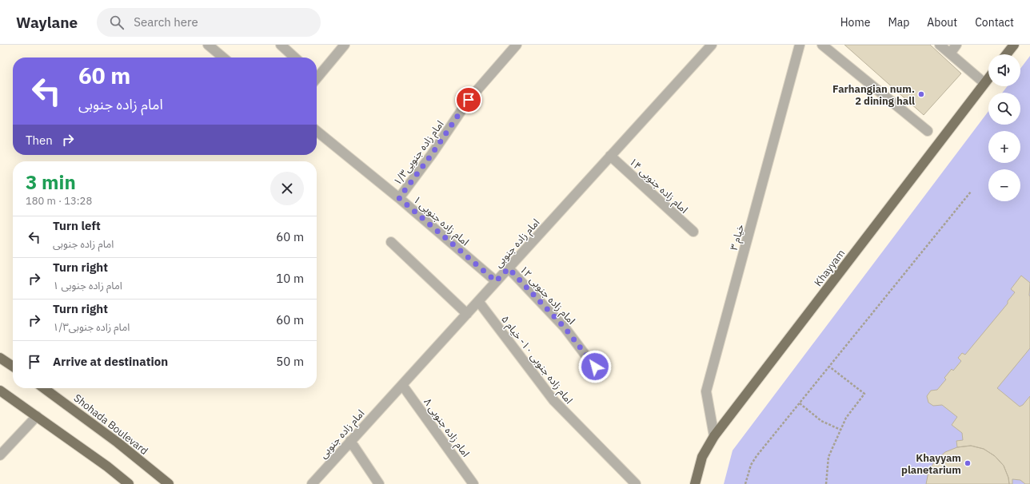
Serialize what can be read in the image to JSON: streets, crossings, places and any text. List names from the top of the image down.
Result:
{
  "streets": {
    "main road": ["Khayyam", "Shohada Boulevard"],
    "street": [
      "امام زاده جنوبی۱/۳",
      "امام زاده جنوبی ۱۴",
      "امام زاده جنوبی ۱",
      "خیام ۳",
      "امام زاده جنوبی",
      "امام زاده جنوبی ۱۲",
      "امام زاده جنوبی ۱۰- خیام ۵",
      "امام زاده جنوبی ۸"
    ]
  },
  "crossings": [
    ["امام زاده جنوبی۱/۳", "امام زاده جنوبی ۱"],
    ["امام زاده جنوبی ۱۴", "امام زاده جنوبی"],
    ["امام زاده جنوبی ۱", "امام زاده جنوبی"],
    ["خیام ۳", "Khayyam"],
    ["امام زاده جنوبی", "امام زاده جنوبی ۱۲"],
    ["امام زاده جنوبی", "امام زاده جنوبی ۱۰- خیام ۵"],
    ["امام زاده جنوبی", "امام زاده جنوبی ۸"]
  ],
  "places": ["Farhangian num. 2 dining hall", "Khayyam planetarium"],
  "page": {
    "header": "Waylane",
    "search": "Search here",
    "nav": [
      "Home",
      "Map",
      "About",
      "Contact"
    ],
    "map_buttons": ["+", "−"],
    "turn": ["60 m", "امام زاده جنوبی"],
    "then": "Then",
    "heading": ["3 min", "180 m · 13:28"],
    "list": [
      {
        "name": "Turn left",
        "note": "امام زاده جنوبی",
        "value": "60 m"
      },
      {
        "name": "Turn right",
        "note": "امام زاده جنوبی ۱",
        "value": "10 m"
      },
      {
        "name": "Turn right",
        "note": "امام زاده جنوبی۱/۳",
        "value": "60 m"
      },
      {
        "name": "Arrive at destination",
        "value": "50 m"
      }
    ]
  }
}
